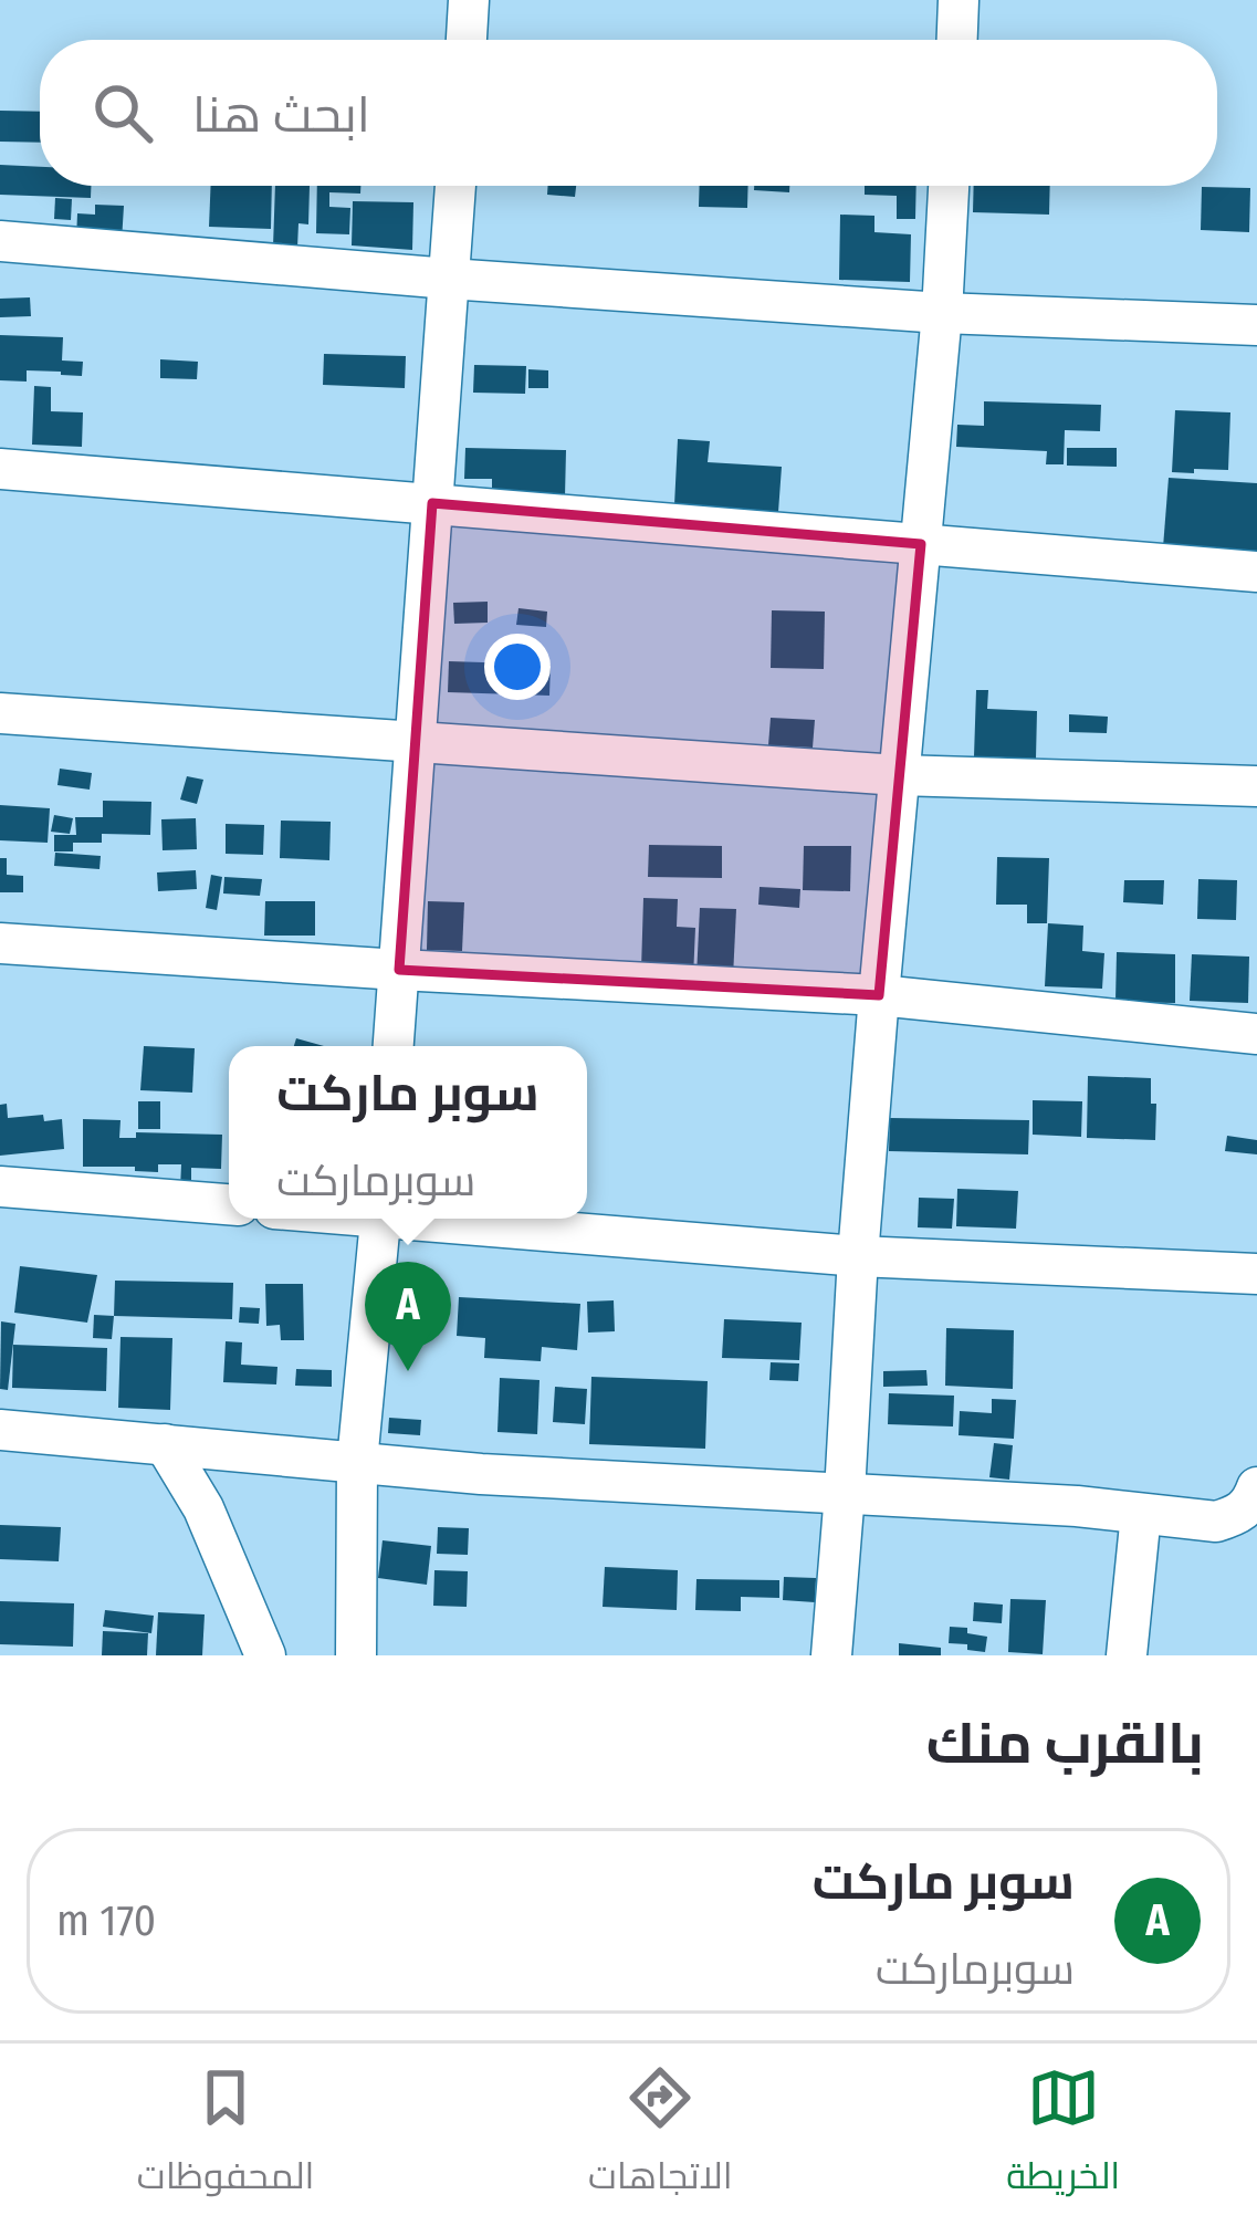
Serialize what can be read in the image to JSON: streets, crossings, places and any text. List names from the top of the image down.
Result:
{
  "page": {
    "search": "ابحث هنا",
    "popup": ["سوبر ماركت", "سوبرماركت"],
    "pins": "A",
    "heading": "بالقرب منك",
    "list": [
      {
        "mark": "A",
        "name": "سوبر ماركت",
        "note": "سوبرماركت",
        "value": "170 m"
      }
    ],
    "nav": ["الخريطة", "الاتجاهات", "المحفوظات"]
  }
}
